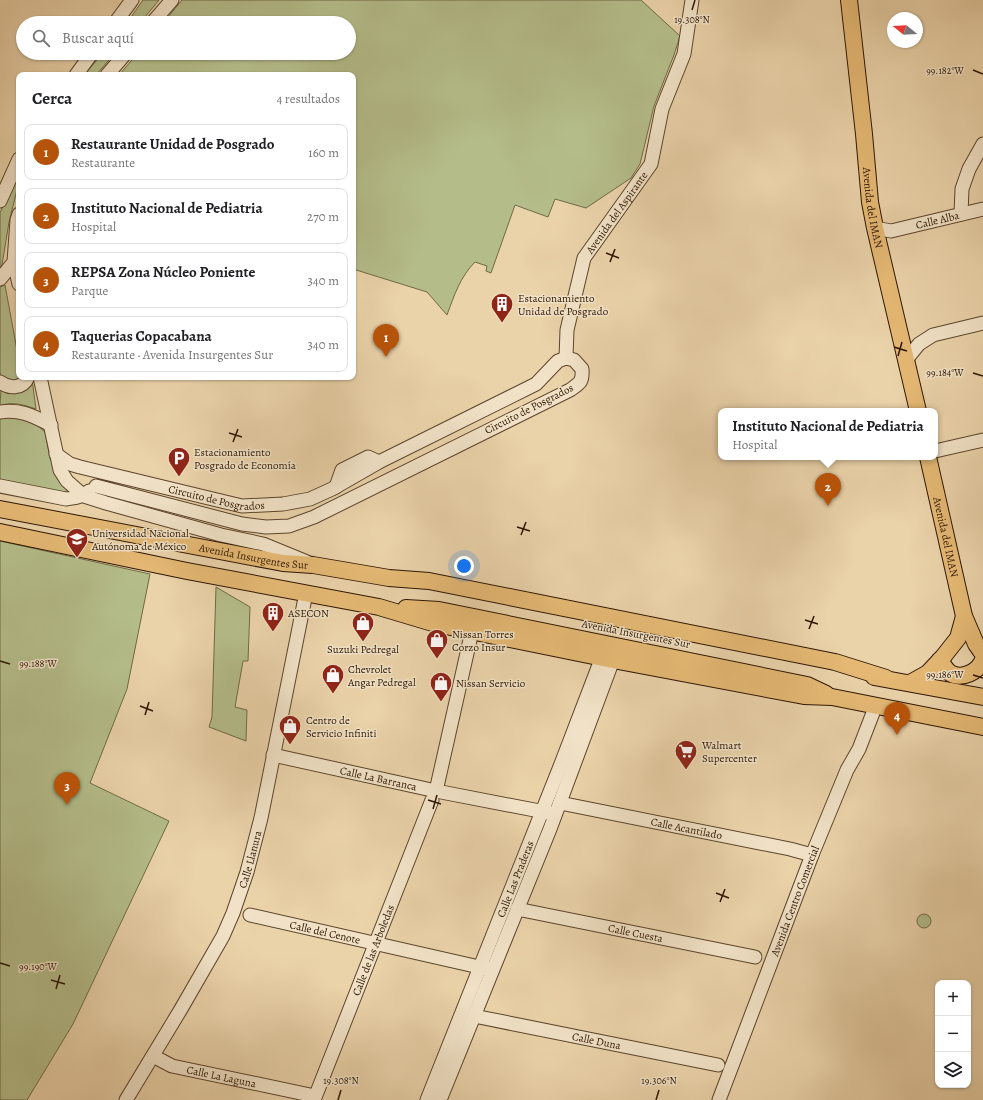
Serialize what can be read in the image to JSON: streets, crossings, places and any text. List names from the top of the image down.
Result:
{
  "streets": {
    "main road": ["Avenida del IMAN", "Avenida Insurgentes Sur"],
    "street": [
      "Avenida del Aspirante",
      "Calle Alba",
      "Circuito de Posgrados",
      "Calle La Barranca",
      "Calle Acantilado",
      "Calle Llanura",
      "Calle Las Praderas",
      "Avenida Centro Comercial",
      "Calle del Cenote",
      "Calle Cuesta",
      "Calle de las Arboledas",
      "Calle Duna",
      "Calle La Laguna"
    ]
  },
  "crossings": [
    ["Avenida del IMAN", "Calle Alba"],
    ["Avenida del IMAN", "Avenida Insurgentes Sur"],
    ["Avenida del Aspirante", "Circuito de Posgrados"],
    ["Avenida Insurgentes Sur", "Calle Llanura"],
    ["Avenida Insurgentes Sur", "Calle Las Praderas"],
    ["Avenida Insurgentes Sur", "Avenida Centro Comercial"],
    ["Avenida Insurgentes Sur", "Calle de las Arboledas"],
    ["Calle La Barranca", "Calle Acantilado"],
    ["Calle La Barranca", "Calle Llanura"],
    ["Calle La Barranca", "Calle Las Praderas"],
    ["Calle La Barranca", "Calle de las Arboledas"],
    ["Calle Acantilado", "Calle Las Praderas"],
    ["Calle Acantilado", "Avenida Centro Comercial"],
    ["Calle Llanura", "Calle La Laguna"],
    ["Calle Las Praderas", "Calle del Cenote"],
    ["Calle Las Praderas", "Calle Cuesta"],
    ["Calle Las Praderas", "Calle Duna"],
    ["Calle del Cenote", "Calle de las Arboledas"],
    ["Calle de las Arboledas", "Calle La Laguna"]
  ],
  "places": {
    "building": ["Estacionamiento Unidad de Posgrado", "ASECON"],
    "parking": ["Estacionamiento Posgrado de Economía"],
    "school or university": ["Universidad Nacional Autónoma de México"],
    "shop": [
      "Suzuki Pedregal",
      "Nissan Torres Corzo Insur",
      "Chevrolet Angar Pedregal",
      "Nissan Servicio",
      "Centro de Servicio Infiniti"
    ],
    "supermarket": ["Walmart Supercenter"]
  },
  "north": "left",
  "page": {
    "search": "Buscar aquí",
    "heading": ["Cerca", "4 resultados"],
    "list": [
      {
        "mark": "1",
        "name": "Restaurante Unidad de Posgrado",
        "note": "Restaurante",
        "value": "160 m"
      },
      {
        "mark": "2",
        "name": "Instituto Nacional de Pediatria",
        "note": "Hospital",
        "value": "270 m"
      },
      {
        "mark": "3",
        "name": "REPSA Zona Núcleo Poniente",
        "note": "Parque",
        "value": "340 m"
      },
      {
        "mark": "4",
        "name": "Taquerias Copacabana",
        "note": "Restaurante · Avenida Insurgentes Sur",
        "value": "340 m"
      }
    ],
    "pins": [
      "1",
      "2",
      "4",
      "3"
    ],
    "popup": ["Instituto Nacional de Pediatria", "Hospital"],
    "map_buttons": ["+", "−"]
  },
  "coordinates": [
    "19.308°N",
    "99.182°W",
    "99.184°W",
    "99.188°W",
    "99.186°W",
    "99.190°W",
    "19.306°N"
  ]
}
